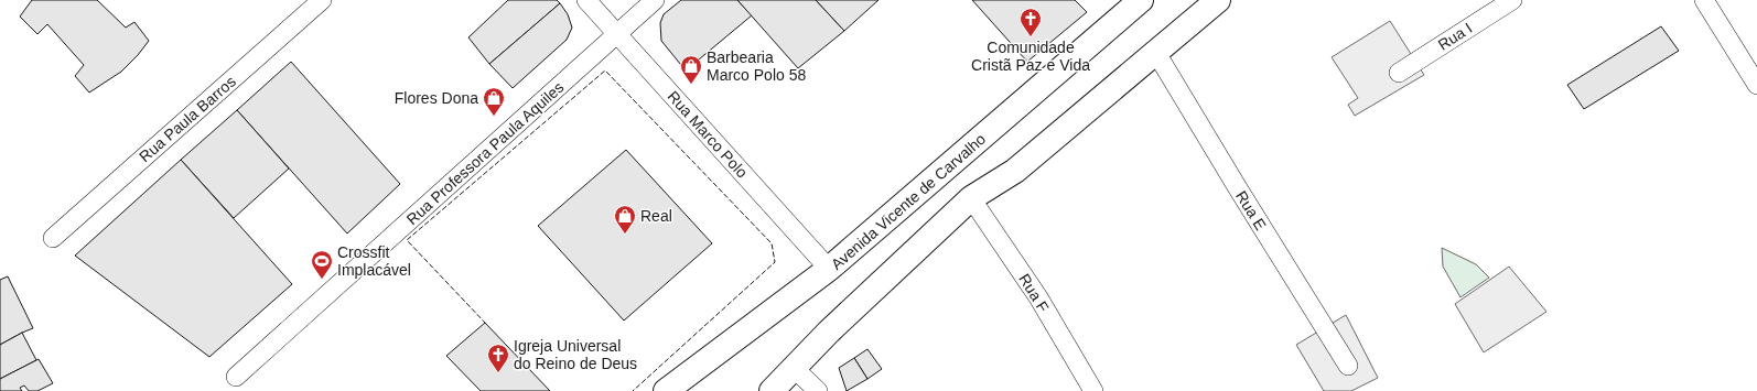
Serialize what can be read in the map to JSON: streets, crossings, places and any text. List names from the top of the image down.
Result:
{
  "streets": {
    "main road": ["Avenida Vicente de Carvalho"],
    "street": [
      "Rua I",
      "Rua Paula Barros",
      "Rua Marco Polo",
      "Rua Professora Paula Aquiles",
      "Rua E",
      "Rua F"
    ]
  },
  "crossings": [
    ["Rua Marco Polo", "Rua Professora Paula Aquiles"],
    ["Rua Marco Polo", "Avenida Vicente de Carvalho"]
  ],
  "places": {
    "church": ["Comunidade Cristã Paz e Vida", "Igreja Universal do Reino de Deus"],
    "shop": ["Barbearia Marco Polo 58", "Flores Dona", "Real"],
    "sports": ["Crossfit Implacável"]
  }
}
